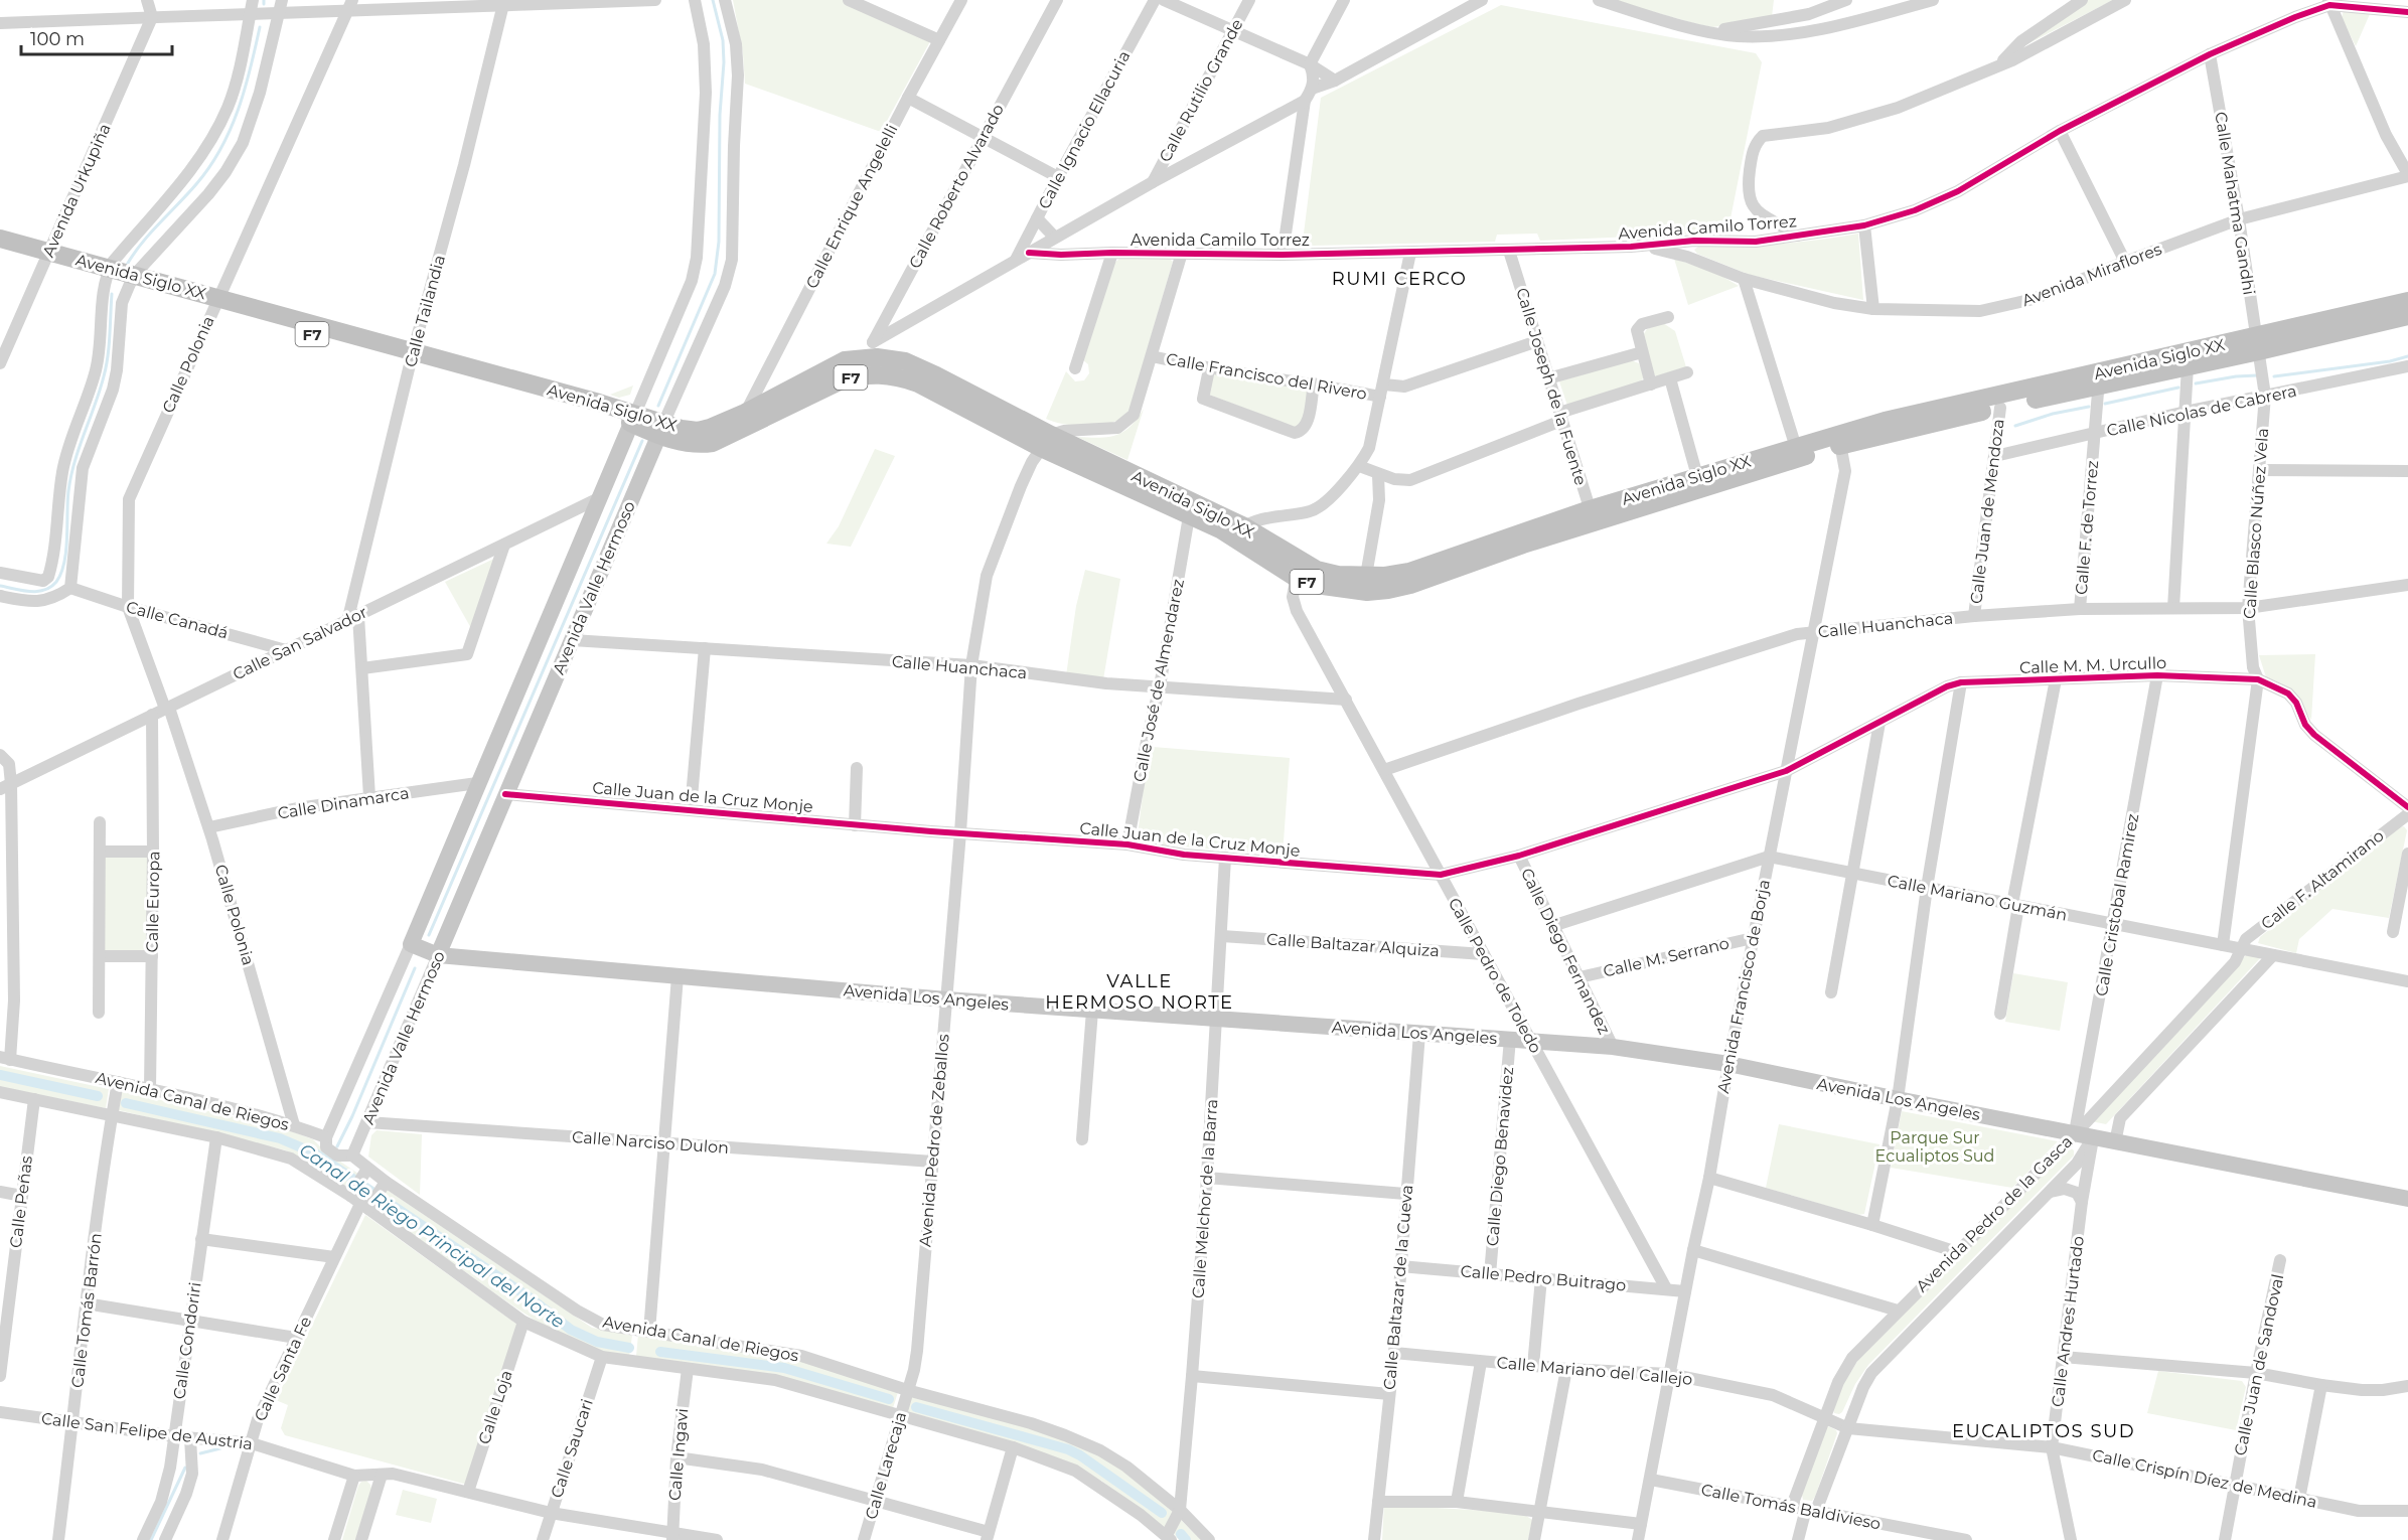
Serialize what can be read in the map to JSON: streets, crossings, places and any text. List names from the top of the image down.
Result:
{
  "streets": {
    "highway": ["Avenida Siglo XX", "F7"],
    "main road": ["Avenida Valle Hermoso", "Avenida Los Angeles"],
    "street": [
      "Calle Rutilio Grande",
      "Calle Ignacio Ellacuria",
      "Calle Roberto Alvarado",
      "Avenida Urkupiña",
      "Calle Mahatma Gandhi",
      "Calle Enrique Angelelli",
      "Avenida Camilo Torrez",
      "Avenida Miraflores",
      "Calle Tailandia",
      "Calle Polonia",
      "Calle Francisco del Rivero",
      "Calle Joseph de la Fuente",
      "Calle Nicolas de Cabrera",
      "Calle Juan de Mendoza",
      "Calle Blasco Núñez Vela",
      "Calle F. de Torrez",
      "Calle Canadá",
      "Calle Huanchaca",
      "Calle San Salvador",
      "Calle M. M. Urcullo",
      "Calle José de Almendarez",
      "Calle Juan de la Cruz Monje",
      "Calle Dinamarca",
      "Calle F. Altamirano",
      "Calle Mariano Guzmán",
      "Calle Europa",
      "Calle Cristobal Ramirez",
      "Calle Baltazar Alquiza",
      "Calle Diego Fernandez",
      "Calle M. Serrano",
      "Calle Pedro de Toledo",
      "Avenida Francisco de Borja",
      "Avenida Canal de Riegos",
      "Avenida Pedro de Zeballos",
      "Calle Narciso Dulon",
      "Calle Diego Benavidez",
      "Calle Melchor de la Barra",
      "Calle Peñas",
      "Avenida Pedro de la Gasca",
      "Calle Pedro Buitrago",
      "Calle Baltazar de la Cueva",
      "Calle Tomás Barrón",
      "Calle Andres Hurtado",
      "Calle Condoriri",
      "Calle Juan de Sandoval",
      "Calle Santa Fe",
      "Calle Mariano del Callejo",
      "Calle Loja",
      "Calle San Felipe de Austria",
      "Calle Saucari",
      "Calle Ingavi",
      "Calle Larecaja",
      "Calle Crispín Díez de Medina",
      "Calle Tomás Baldivieso"
    ]
  },
  "crossings": [
    ["Calle Roberto Alvarado", "Avenida Siglo XX"],
    ["Avenida Urkupiña", "Avenida Siglo XX"],
    ["Calle Mahatma Gandhi", "Avenida Camilo Torrez"],
    ["Calle Mahatma Gandhi", "Avenida Miraflores"],
    ["Calle Mahatma Gandhi", "Avenida Siglo XX"],
    ["Calle Mahatma Gandhi", "Calle Blasco Núñez Vela"],
    ["Calle Enrique Angelelli", "Avenida Siglo XX"],
    ["Avenida Camilo Torrez", "Avenida Miraflores"],
    ["Avenida Camilo Torrez", "Calle Joseph de la Fuente"],
    ["Avenida Siglo XX", "Calle Tailandia"],
    ["Avenida Siglo XX", "Calle Polonia"],
    ["Avenida Siglo XX", "Calle Joseph de la Fuente"],
    ["Avenida Siglo XX", "Calle Juan de Mendoza"],
    ["Avenida Siglo XX", "Calle Blasco Núñez Vela"],
    ["Avenida Siglo XX", "Calle F. de Torrez"],
    ["Avenida Siglo XX", "Avenida Valle Hermoso"],
    ["Avenida Siglo XX", "Calle José de Almendarez"],
    ["Avenida Siglo XX", "Calle Pedro de Toledo"],
    ["Avenida Siglo XX", "Avenida Francisco de Borja"],
    ["Avenida Siglo XX", "Avenida Pedro de Zeballos"],
    ["Calle Tailandia", "Calle San Salvador"],
    ["Calle Polonia", "Calle Canadá"],
    ["Calle Polonia", "Calle San Salvador"],
    ["Calle Polonia", "Calle Dinamarca"],
    ["Calle Polonia", "Avenida Canal de Riegos"],
    ["Calle Francisco del Rivero", "Calle Joseph de la Fuente"],
    ["Calle Nicolas de Cabrera", "Calle Juan de Mendoza"],
    ["Calle Nicolas de Cabrera", "Calle Blasco Núñez Vela"],
    ["Calle Nicolas de Cabrera", "Calle F. de Torrez"],
    ["Calle Juan de Mendoza", "Calle Huanchaca"],
    ["Calle Blasco Núñez Vela", "Calle Huanchaca"],
    ["Calle Blasco Núñez Vela", "Calle M. M. Urcullo"],
    ["Calle Blasco Núñez Vela", "Calle Mariano Guzmán"],
    ["Calle F. de Torrez", "Calle Huanchaca"],
    ["Avenida Valle Hermoso", "Calle Huanchaca"],
    ["Avenida Valle Hermoso", "Calle San Salvador"],
    ["Avenida Valle Hermoso", "Calle Juan de la Cruz Monje"],
    ["Avenida Valle Hermoso", "Calle Dinamarca"],
    ["Avenida Valle Hermoso", "Avenida Los Angeles"],
    ["Avenida Valle Hermoso", "Avenida Canal de Riegos"],
    ["Avenida Valle Hermoso", "Calle Narciso Dulon"],
    ["Calle Canadá", "Calle San Salvador"],
    ["Calle Huanchaca", "Calle José de Almendarez"],
    ["Calle Huanchaca", "Calle Pedro de Toledo"],
    ["Calle Huanchaca", "Avenida Francisco de Borja"],
    ["Calle Huanchaca", "Avenida Pedro de Zeballos"],
    ["Calle San Salvador", "Calle Europa"],
    ["Calle M. M. Urcullo", "Calle Juan de la Cruz Monje"],
    ["Calle M. M. Urcullo", "Calle Cristobal Ramirez"],
    ["Calle M. M. Urcullo", "Avenida Francisco de Borja"],
    ["Calle José de Almendarez", "Calle Juan de la Cruz Monje"],
    ["Calle Juan de la Cruz Monje", "Calle Diego Fernandez"],
    ["Calle Juan de la Cruz Monje", "Calle Pedro de Toledo"],
    ["Calle Juan de la Cruz Monje", "Avenida Francisco de Borja"],
    ["Calle Juan de la Cruz Monje", "Avenida Pedro de Zeballos"],
    ["Calle Juan de la Cruz Monje", "Calle Melchor de la Barra"],
    ["Calle F. Altamirano", "Calle Mariano Guzmán"],
    ["Calle F. Altamirano", "Avenida Pedro de la Gasca"],
    ["Calle Mariano Guzmán", "Calle Cristobal Ramirez"],
    ["Calle Mariano Guzmán", "Calle Diego Fernandez"],
    ["Calle Mariano Guzmán", "Avenida Francisco de Borja"],
    ["Calle Mariano Guzmán", "Avenida Pedro de la Gasca"],
    ["Calle Europa", "Avenida Canal de Riegos"],
    ["Calle Cristobal Ramirez", "Avenida Los Angeles"],
    ["Calle Cristobal Ramirez", "Avenida Pedro de la Gasca"],
    ["Calle Baltazar Alquiza", "Calle Pedro de Toledo"],
    ["Calle Baltazar Alquiza", "Calle Melchor de la Barra"],
    ["Calle Diego Fernandez", "Calle M. Serrano"],
    ["Calle Diego Fernandez", "Avenida Los Angeles"],
    ["Calle M. Serrano", "Avenida Francisco de Borja"],
    ["Calle Pedro de Toledo", "Avenida Los Angeles"],
    ["Calle Pedro de Toledo", "Calle Pedro Buitrago"],
    ["Avenida Francisco de Borja", "Avenida Los Angeles"],
    ["Avenida Francisco de Borja", "Calle Pedro Buitrago"],
    ["Avenida Francisco de Borja", "Calle Mariano del Callejo"],
    ["Avenida Francisco de Borja", "Calle Tomás Baldivieso"],
    ["Avenida Los Angeles", "Avenida Pedro de Zeballos"],
    ["Avenida Los Angeles", "Calle Diego Benavidez"],
    ["Avenida Los Angeles", "Calle Melchor de la Barra"],
    ["Avenida Los Angeles", "Avenida Pedro de la Gasca"],
    ["Avenida Los Angeles", "Calle Baltazar de la Cueva"],
    ["Avenida Los Angeles", "Calle Andres Hurtado"],
    ["Avenida Canal de Riegos", "Avenida Pedro de Zeballos"],
    ["Avenida Canal de Riegos", "Calle Melchor de la Barra"],
    ["Avenida Canal de Riegos", "Calle Peñas"],
    ["Avenida Canal de Riegos", "Calle Tomás Barrón"],
    ["Avenida Canal de Riegos", "Calle Condoriri"],
    ["Avenida Canal de Riegos", "Calle Santa Fe"],
    ["Avenida Canal de Riegos", "Calle Loja"],
    ["Avenida Canal de Riegos", "Calle Saucari"],
    ["Avenida Canal de Riegos", "Calle Ingavi"],
    ["Avenida Canal de Riegos", "Calle Larecaja"],
    ["Avenida Pedro de Zeballos", "Calle Narciso Dulon"],
    ["Avenida Pedro de Zeballos", "Calle Larecaja"],
    ["Calle Diego Benavidez", "Calle Pedro Buitrago"],
    ["Avenida Pedro de la Gasca", "Calle Andres Hurtado"],
    ["Avenida Pedro de la Gasca", "Calle Mariano del Callejo"],
    ["Avenida Pedro de la Gasca", "Calle Crispín Díez de Medina"],
    ["Avenida Pedro de la Gasca", "Calle Tomás Baldivieso"],
    ["Calle Pedro Buitrago", "Calle Baltazar de la Cueva"],
    ["Calle Baltazar de la Cueva", "Calle Mariano del Callejo"],
    ["Calle Tomás Barrón", "Calle San Felipe de Austria"],
    ["Calle Andres Hurtado", "Calle Crispín Díez de Medina"],
    ["Calle Condoriri", "Calle San Felipe de Austria"],
    ["Calle Juan de Sandoval", "Calle Crispín Díez de Medina"],
    ["Calle Santa Fe", "Calle San Felipe de Austria"],
    ["Calle Mariano del Callejo", "Calle Crispín Díez de Medina"],
    ["Calle Loja", "Calle San Felipe de Austria"],
    ["Calle San Felipe de Austria", "Calle Saucari"],
    ["Calle San Felipe de Austria", "Calle Ingavi"]
  ],
  "districts": ["RUMI CERCO", "VALLE HERMOSO NORTE", "EUCALIPTOS SUD"],
  "water": ["Canal de Riego Principal del Norte"],
  "parks": ["Parque Sur Ecualiptos Sud"],
  "scale_bar": "100 m"
}
